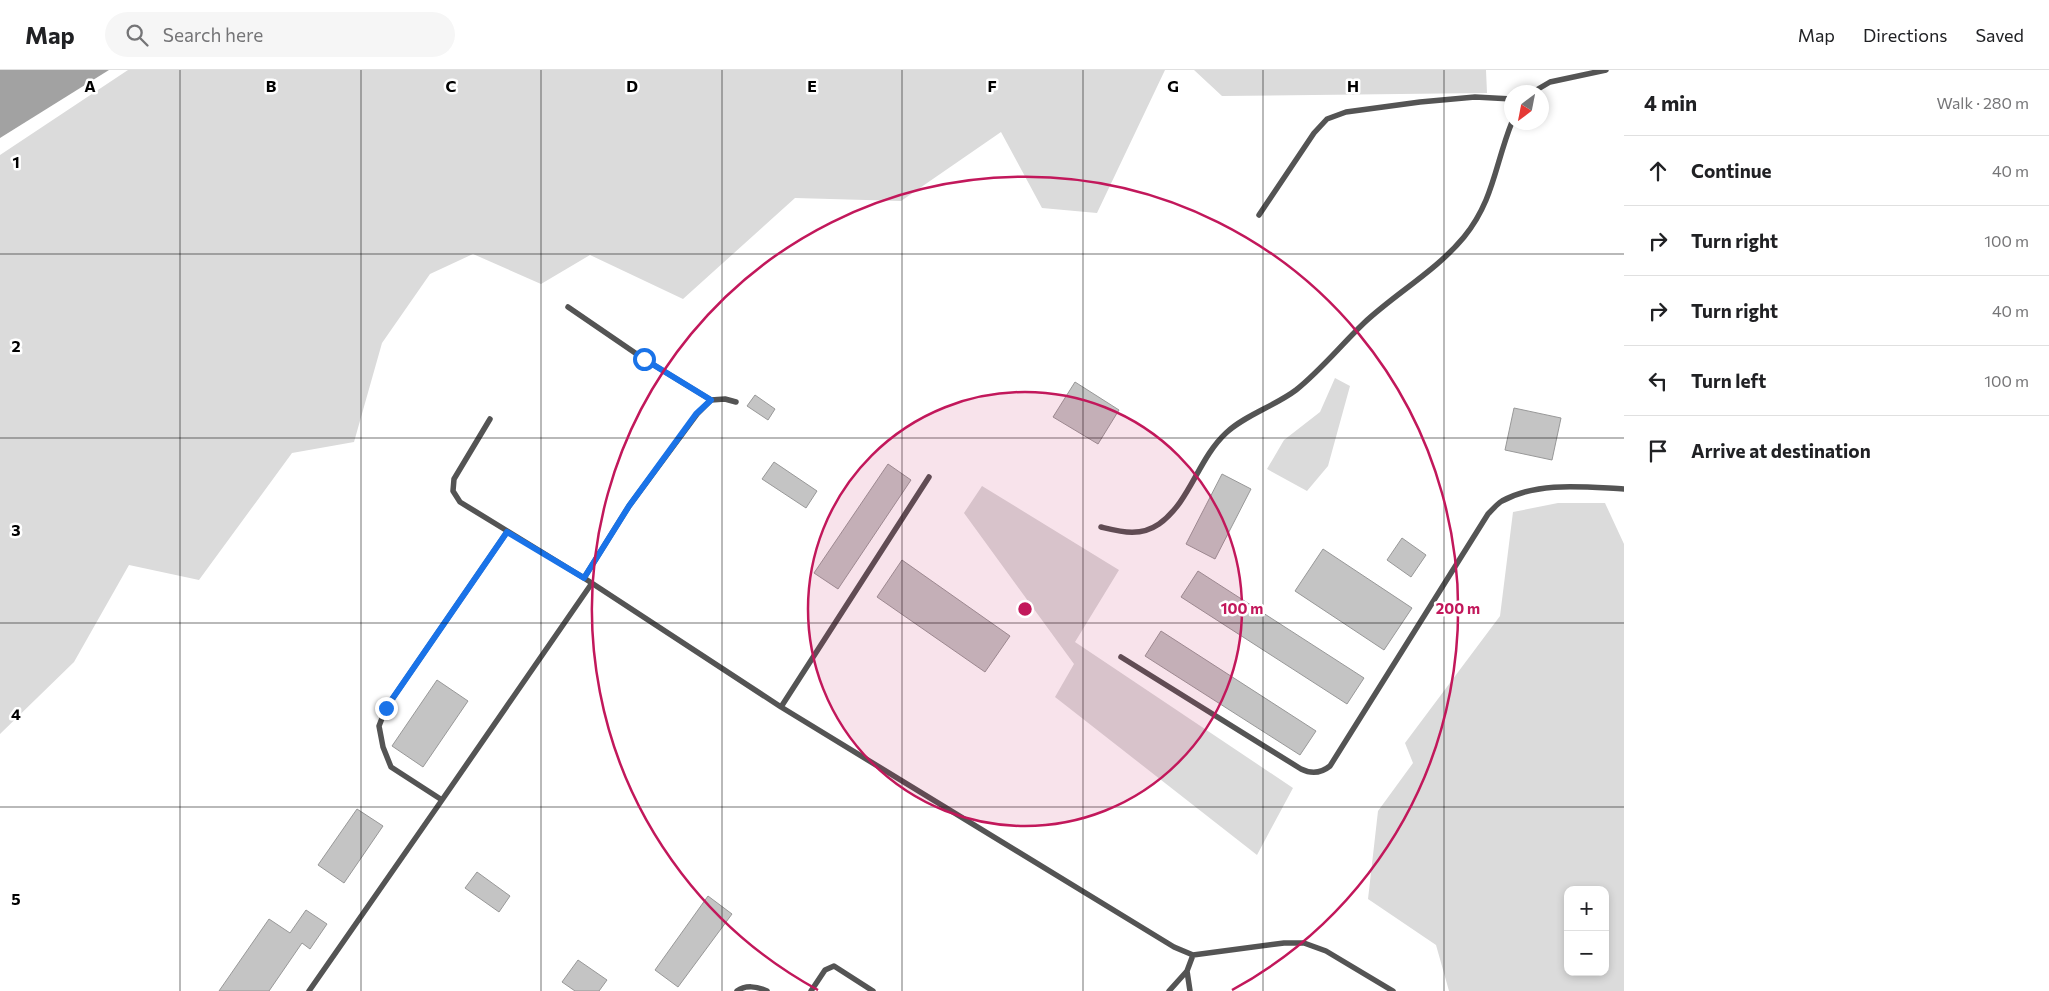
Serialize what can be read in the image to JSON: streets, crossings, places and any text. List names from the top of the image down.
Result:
{
  "north": "bottom left",
  "page": {
    "header": "Map",
    "search": "Search here",
    "nav": ["Map", "Directions", "Saved"],
    "heading": ["4 min", "Walk · 280 m"],
    "list": [
      ["Continue", "40 m"],
      ["Turn right", "100 m"],
      ["Turn right", "40 m"],
      ["Turn left", "100 m"],
      "Arrive at destination"
    ],
    "map_buttons": ["+", "−"]
  },
  "grid": {
    "columns": [
      "A",
      "B",
      "C",
      "D",
      "E",
      "F",
      "G",
      "H"
    ],
    "rows": [
      "1",
      "2",
      "3",
      "4",
      "5"
    ]
  },
  "rings": ["100 m", "200 m"]
}
